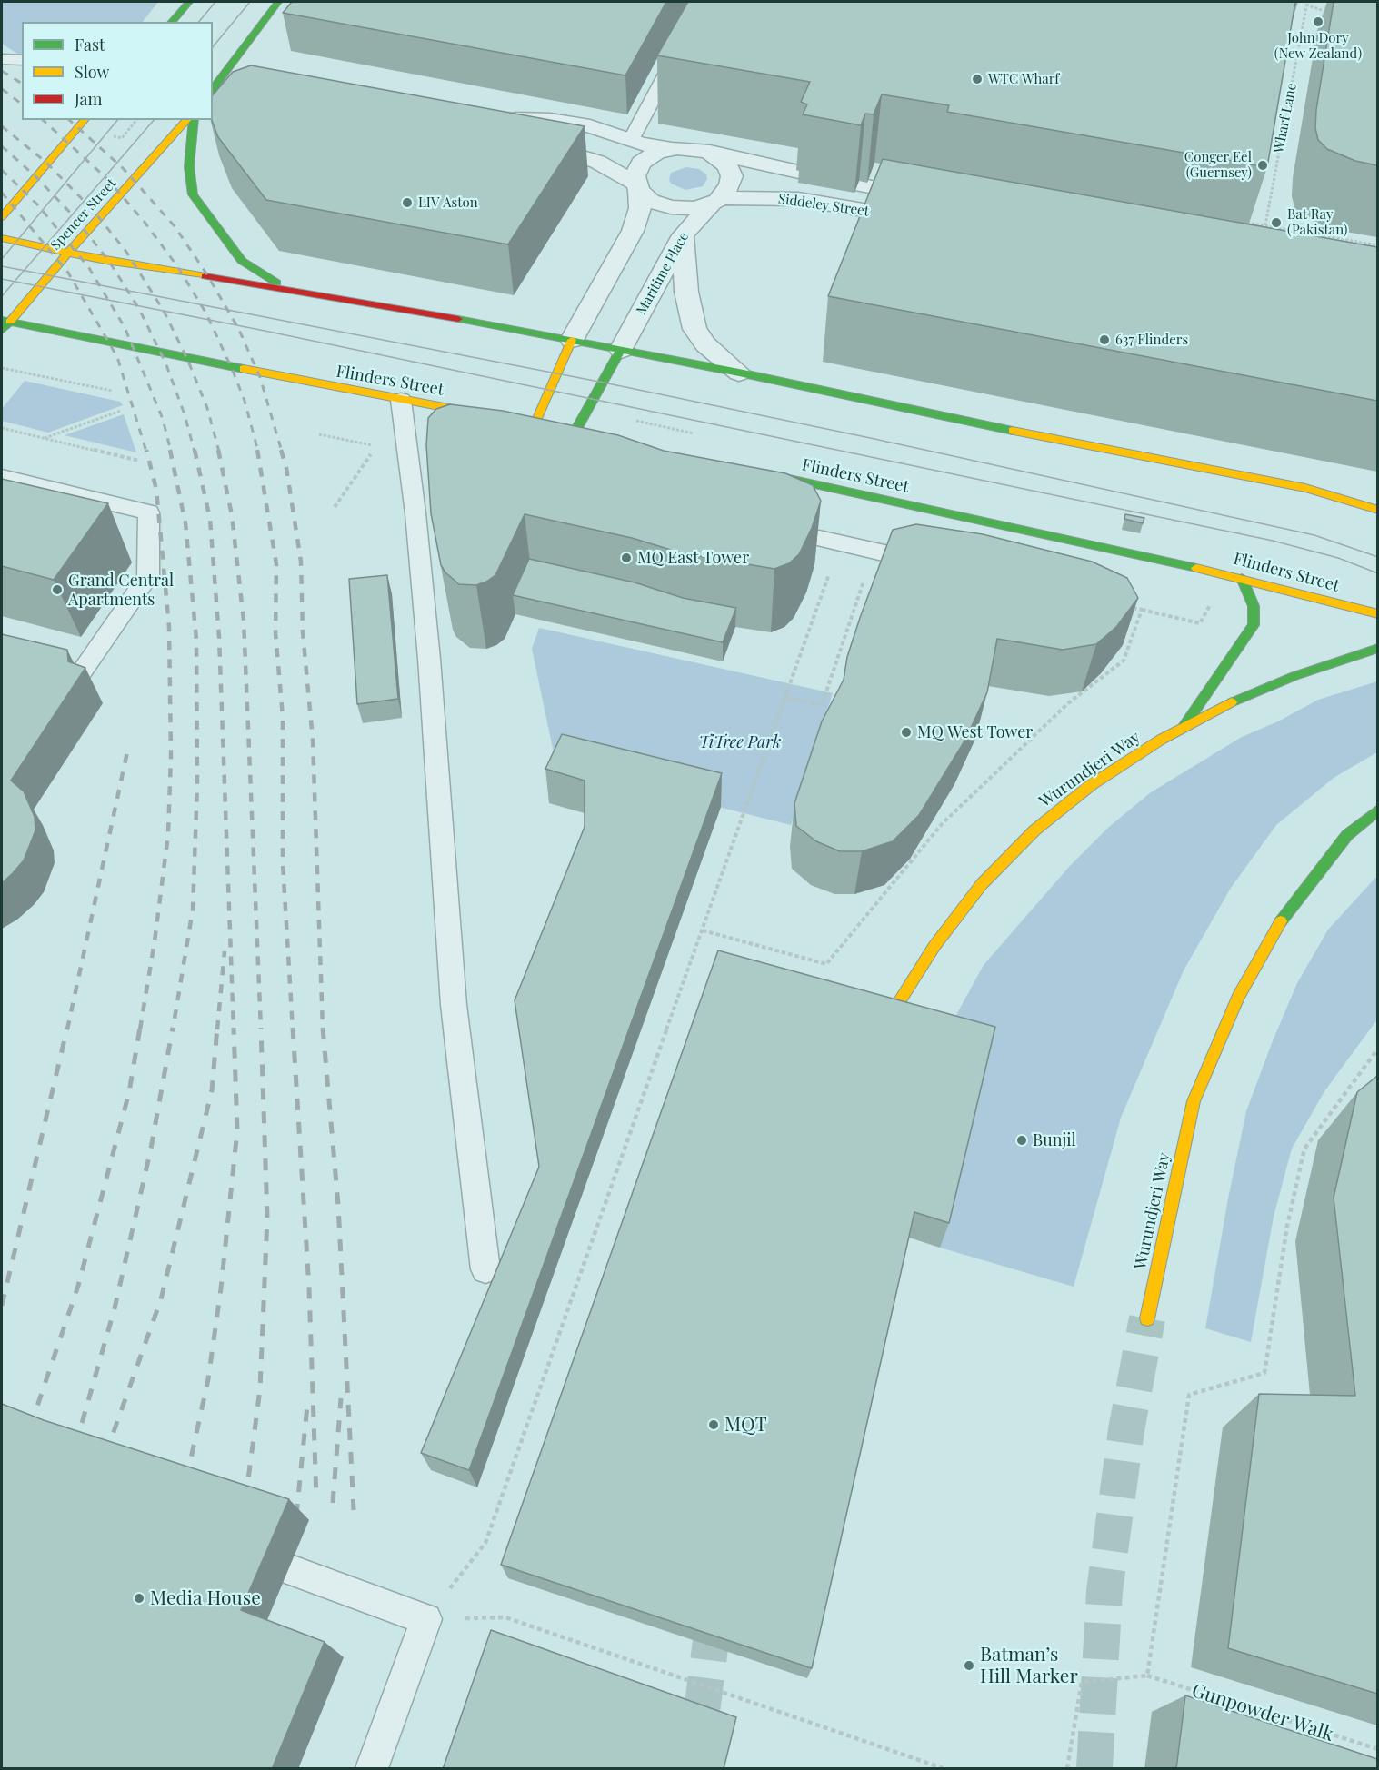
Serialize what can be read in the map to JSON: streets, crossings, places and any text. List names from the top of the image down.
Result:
{
  "streets": {
    "main road": ["Spencer Street", "Flinders Street", "Wurundjeri Way"],
    "street": ["Siddeley Street", "Maritime Place"],
    "path": ["Wharf Lane", "Gunpowder Walk"]
  },
  "crossings": [
    ["Siddeley Street", "Maritime Place"],
    ["Spencer Street", "Flinders Street"]
  ],
  "parks": ["TiTree Park"],
  "places": [
    "John Dory (New Zealand)",
    "WTC Wharf",
    "Conger Eel (Guernsey)",
    "LIV Aston",
    "Bat Ray (Pakistan)",
    "637 Flinders",
    "MQ East Tower",
    "Grand Central Apartments",
    "MQ West Tower",
    "Bunjil",
    "MQT",
    "Media House",
    "Batman’s Hill Marker"
  ],
  "legend": ["Fast", "Slow", "Jam"]
}
